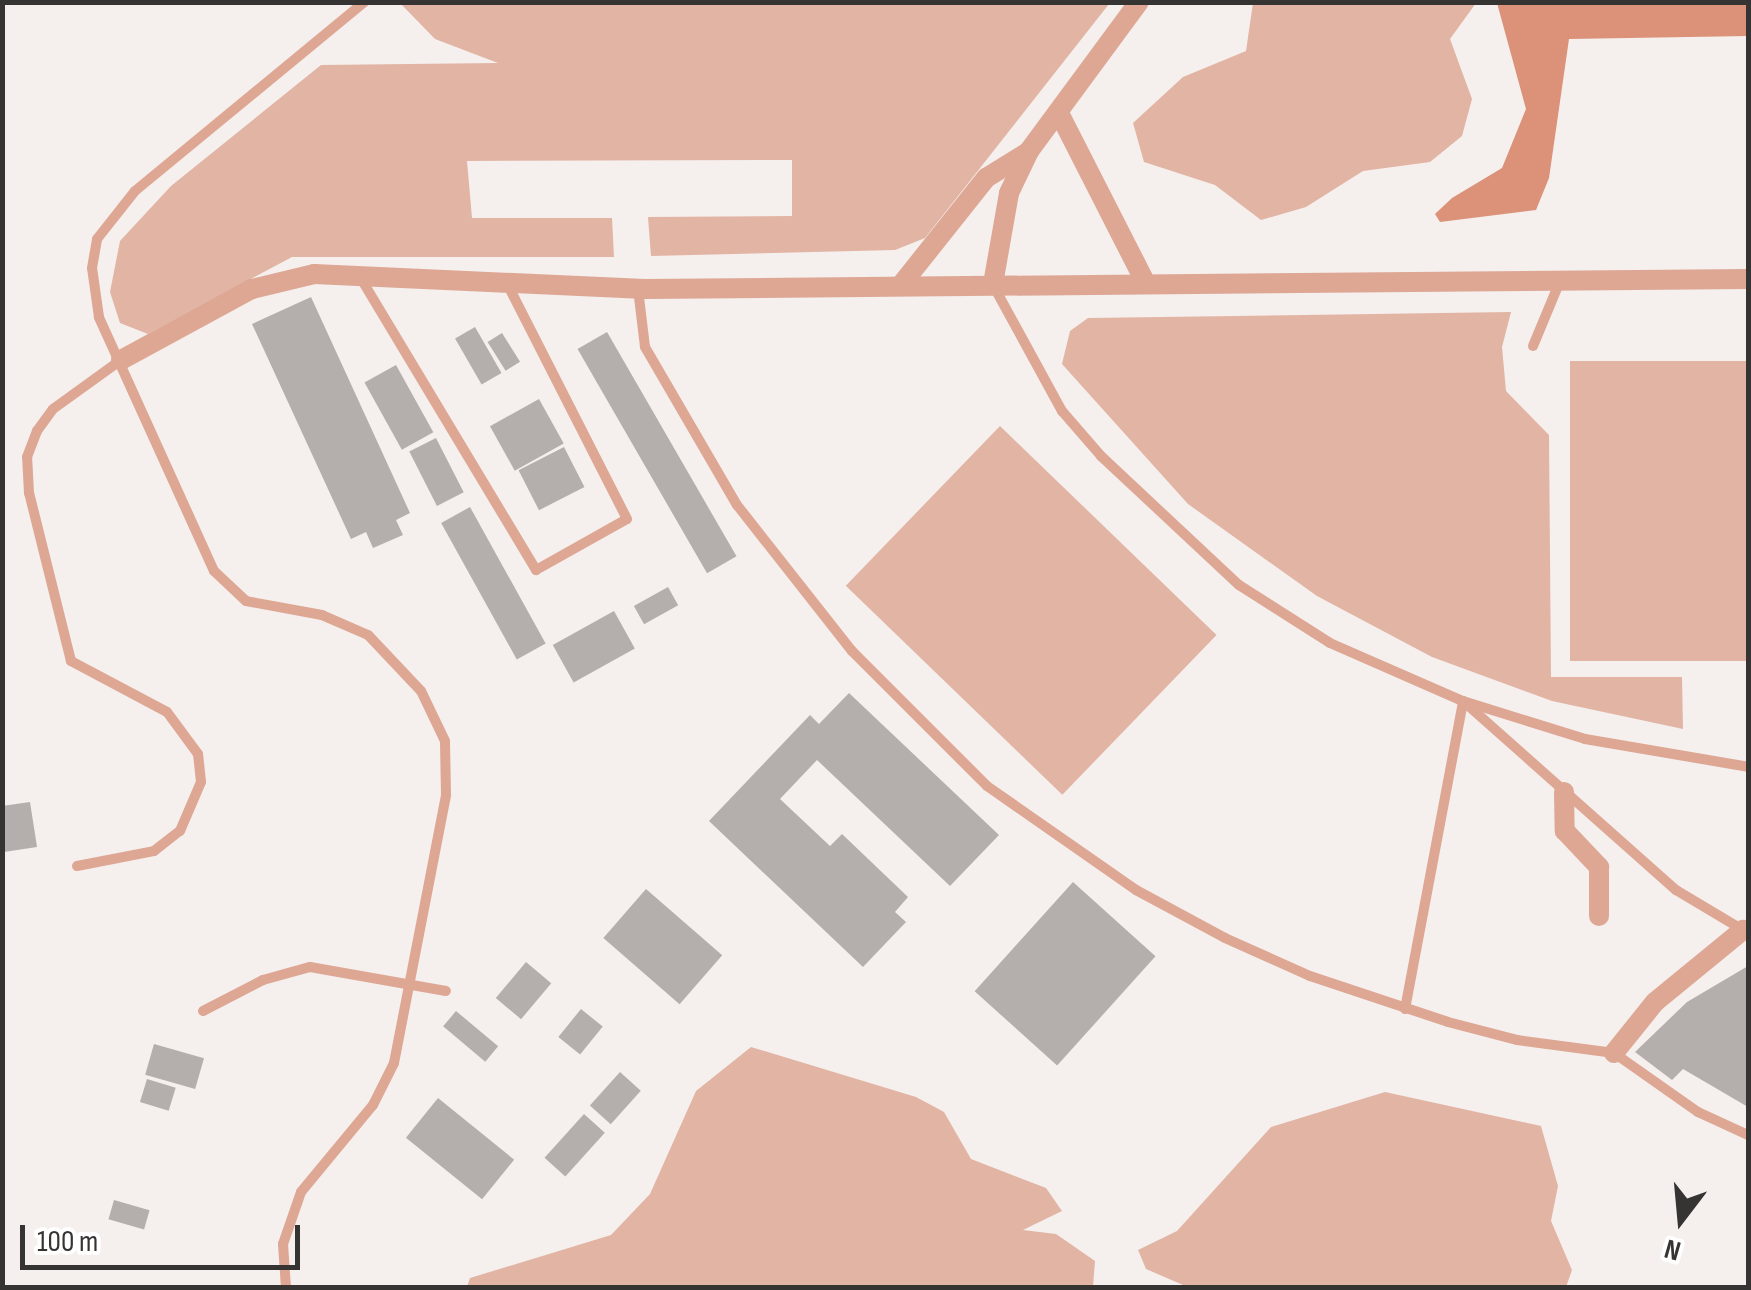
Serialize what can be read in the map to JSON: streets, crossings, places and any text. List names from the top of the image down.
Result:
{
  "scale_bar": "100 m",
  "north": "bottom"
}
